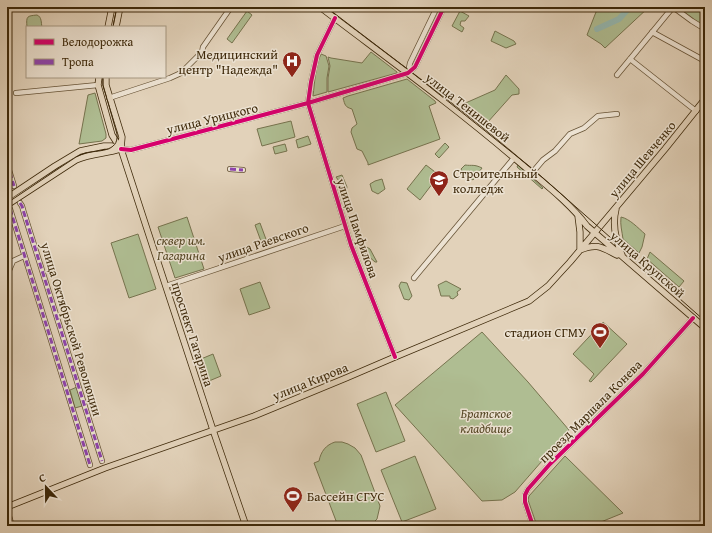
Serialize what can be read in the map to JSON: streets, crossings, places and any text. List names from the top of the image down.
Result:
{
  "streets": {
    "main road": [
      "улица Тенишевой",
      "улица Шевченко",
      "улица Крупской",
      "проспект Гагарина",
      "улица Кирова"
    ],
    "street": [
      "улица Урицкого",
      "улица Памфилова",
      "улица Раевского",
      "улица Октябрьской Революции",
      "проезд Маршала Конева"
    ]
  },
  "crossings": [
    ["улица Тенишевой", "улица Урицкого"],
    ["улица Тенишевой", "улица Шевченко"],
    ["улица Тенишевой", "улица Крупской"],
    ["улица Тенишевой", "улица Кирова"],
    ["улица Урицкого", "улица Памфилова"],
    ["улица Урицкого", "проспект Гагарина"],
    ["улица Шевченко", "улица Крупской"],
    ["улица Шевченко", "улица Кирова"],
    ["улица Памфилова", "улица Раевского"],
    ["улица Памфилова", "улица Кирова"],
    ["улица Раевского", "проспект Гагарина"],
    ["улица Крупской", "улица Кирова"],
    ["улица Крупской", "проезд Маршала Конева"],
    ["проспект Гагарина", "улица Кирова"]
  ],
  "parks": ["сквер им. Гагарина", "Братское кладбище"],
  "places": {
    "hospital": ["Медицинский центр \"Надежда\""],
    "school or university": ["Строительный колледж"],
    "sports": ["стадион СГМУ", "Бассейн СГУС"]
  },
  "legend": ["Велодорожка", "Тропа"],
  "north": "top"
}
